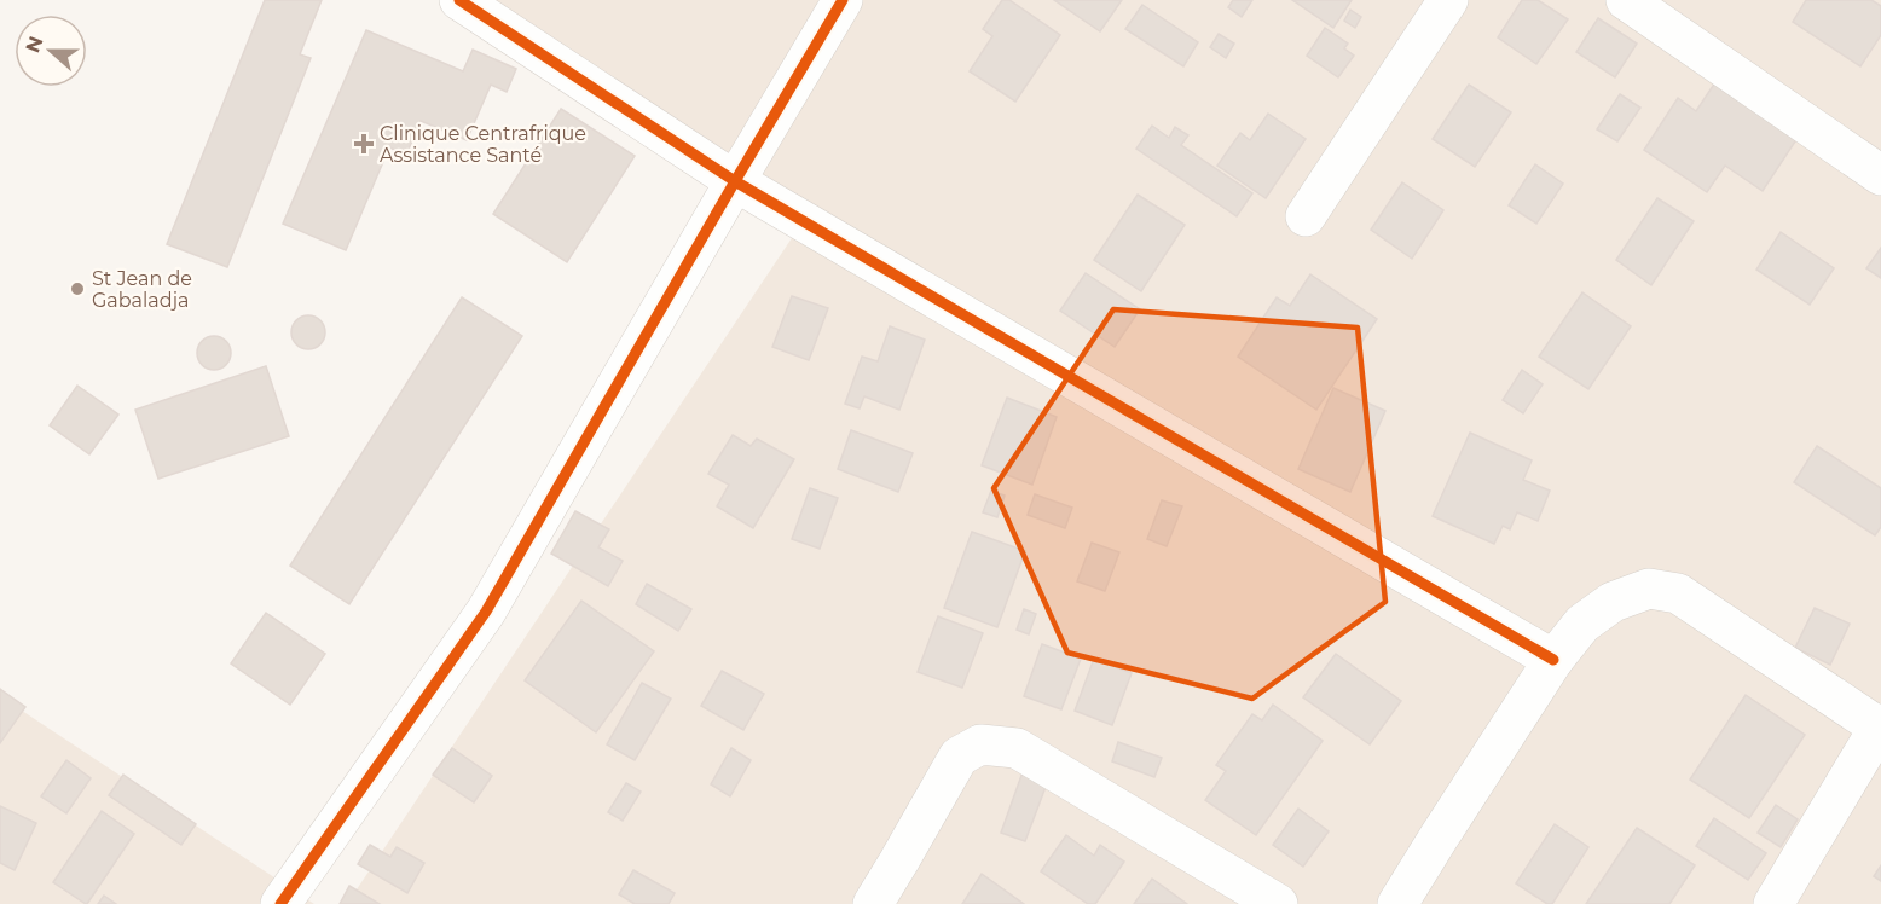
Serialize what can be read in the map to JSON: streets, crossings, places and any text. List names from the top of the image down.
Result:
{
  "places": {
    "health": ["Clinique Centrafrique Assistance Santé"],
    "other": ["St Jean de Gabaladja"]
  },
  "north": "left"
}
